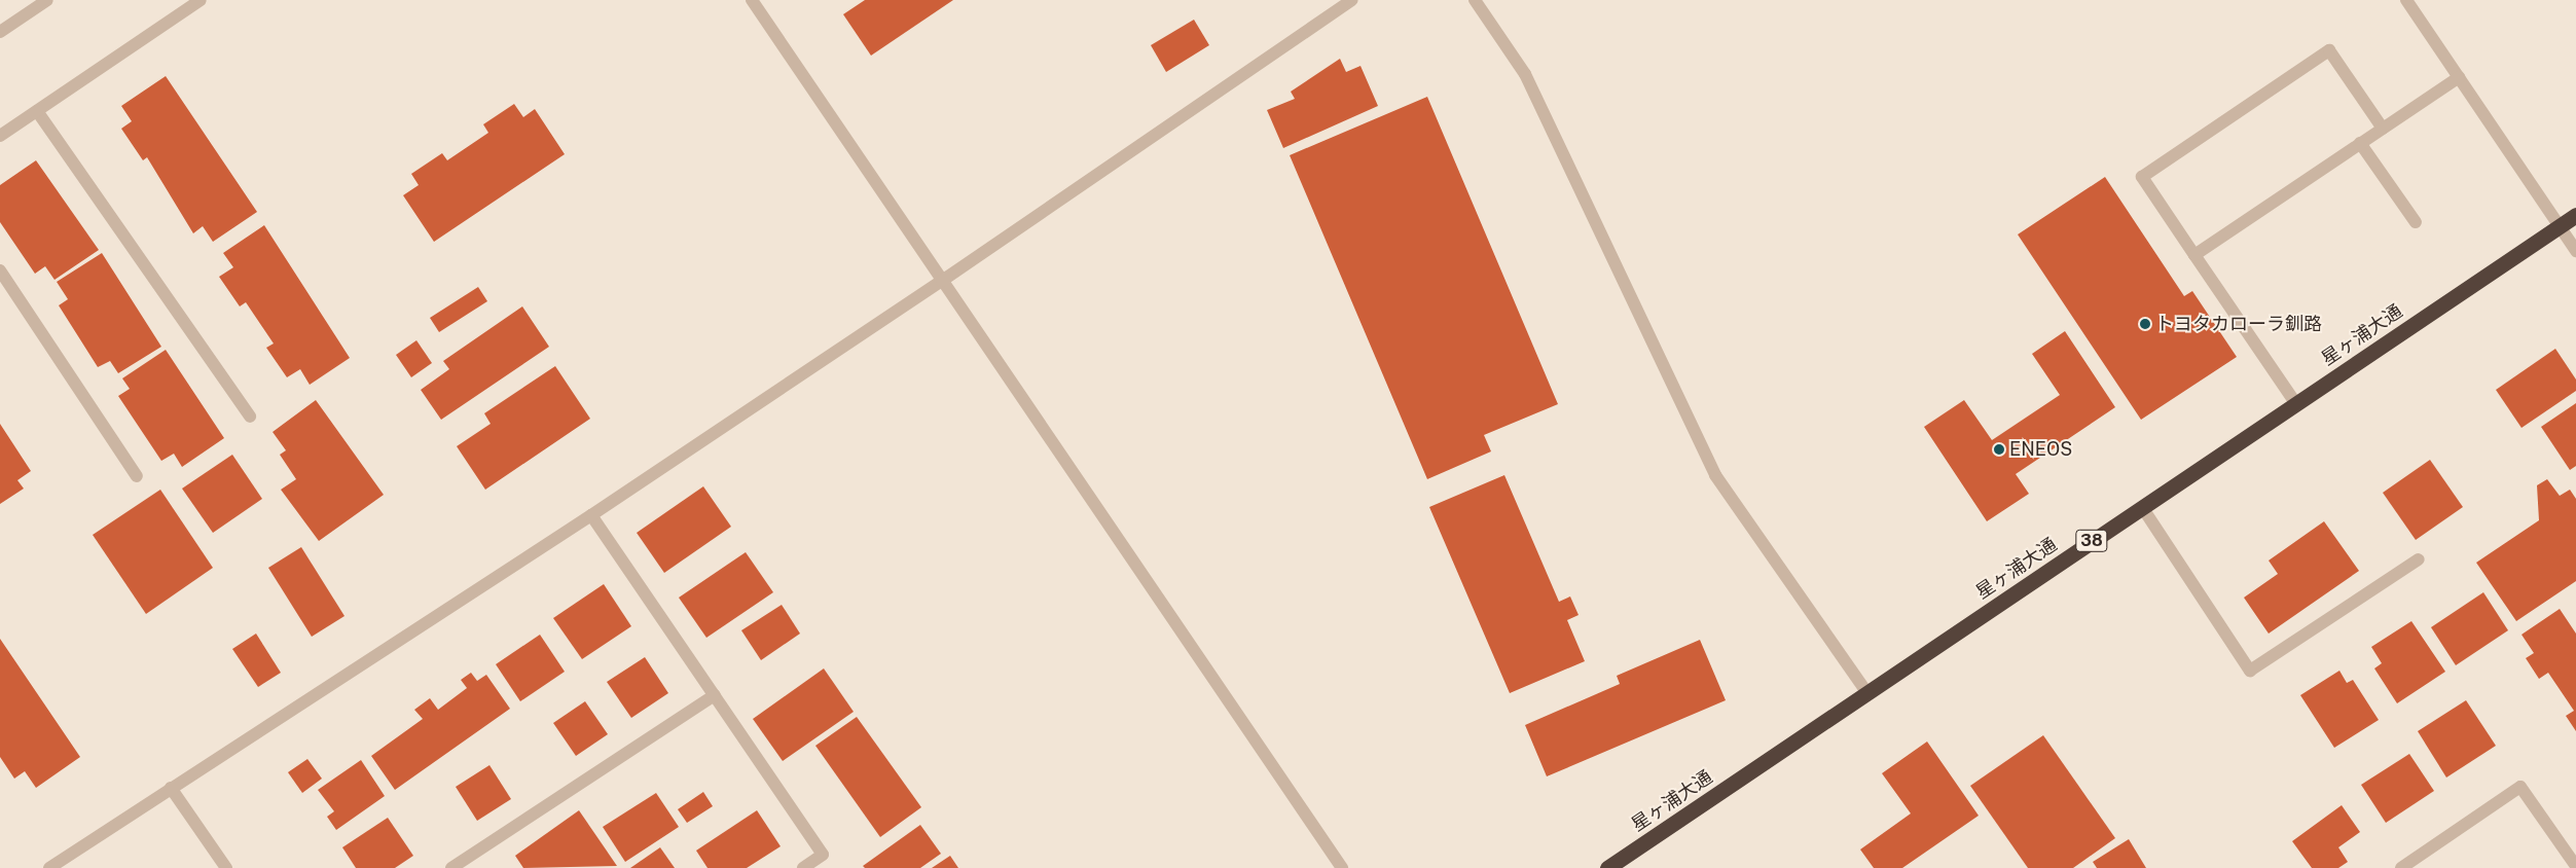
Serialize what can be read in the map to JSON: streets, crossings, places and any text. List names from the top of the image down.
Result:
{
  "streets": {
    "highway": ["星ヶ浦大通", "38"]
  },
  "places": ["トヨタカローラ釧路", "ENEOS"]
}
